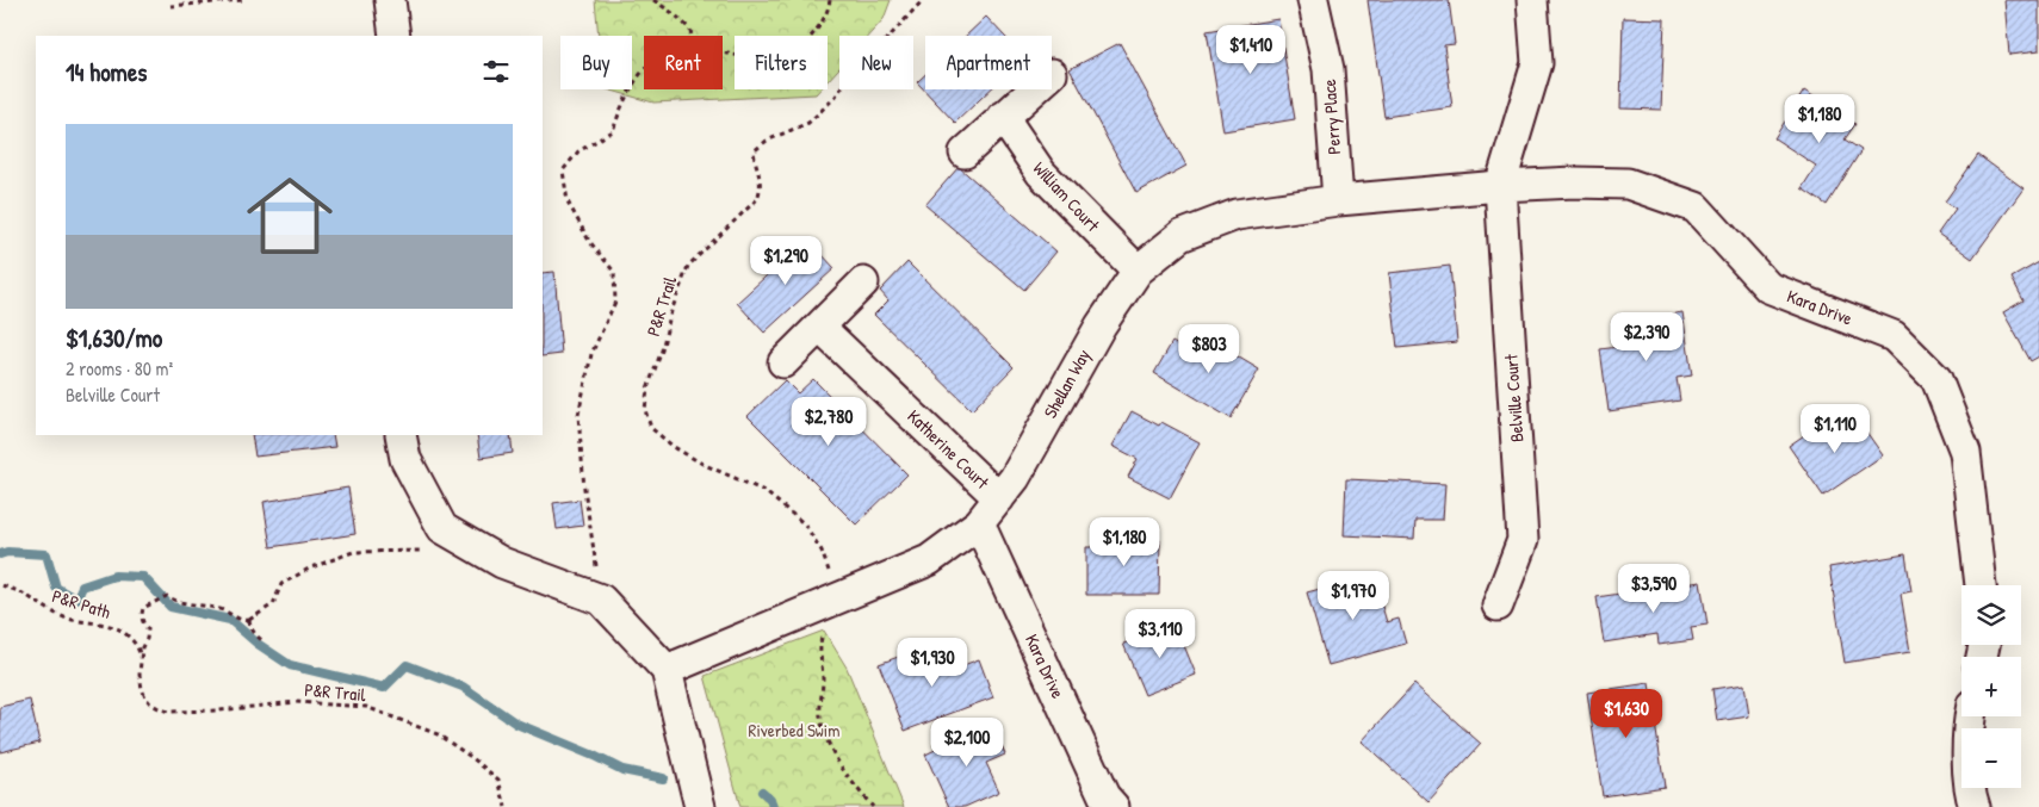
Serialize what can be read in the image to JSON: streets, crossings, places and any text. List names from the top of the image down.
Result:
{
  "streets": {
    "street": [
      "Perry Place",
      "William Court",
      "Kara Drive",
      "Shellan Way",
      "Belville Court",
      "Katherine Court"
    ],
    "path": ["P&R Trail", "P&R Path"]
  },
  "crossings": [
    ["Perry Place", "Shellan Way"],
    ["William Court", "Shellan Way"],
    ["P&R Trail", "Shellan Way"],
    ["P&R Trail", "P&R Path"],
    ["Kara Drive", "Shellan Way"],
    ["Kara Drive", "Belville Court"],
    ["Shellan Way", "Belville Court"],
    ["Shellan Way", "Katherine Court"]
  ],
  "parks": ["Riverbed Swim"],
  "page": {
    "price": [
      "$1,410",
      "$1,180",
      "$1,290",
      "$2,390",
      "$803",
      "$2,780",
      "$1,110",
      "$1,180",
      "$3,590",
      "$1,970",
      "$3,110",
      "$1,930",
      "$1,630",
      "$2,100"
    ],
    "chip": [
      "Buy",
      "Rent",
      "Filters",
      "New",
      "Apartment"
    ],
    "heading": "14 homes",
    "list": [
      {
        "name": "$1,630/mo",
        "note": "2 rooms · 80 m² · Belville Court"
      }
    ],
    "map_buttons": ["+", "−"]
  }
}
